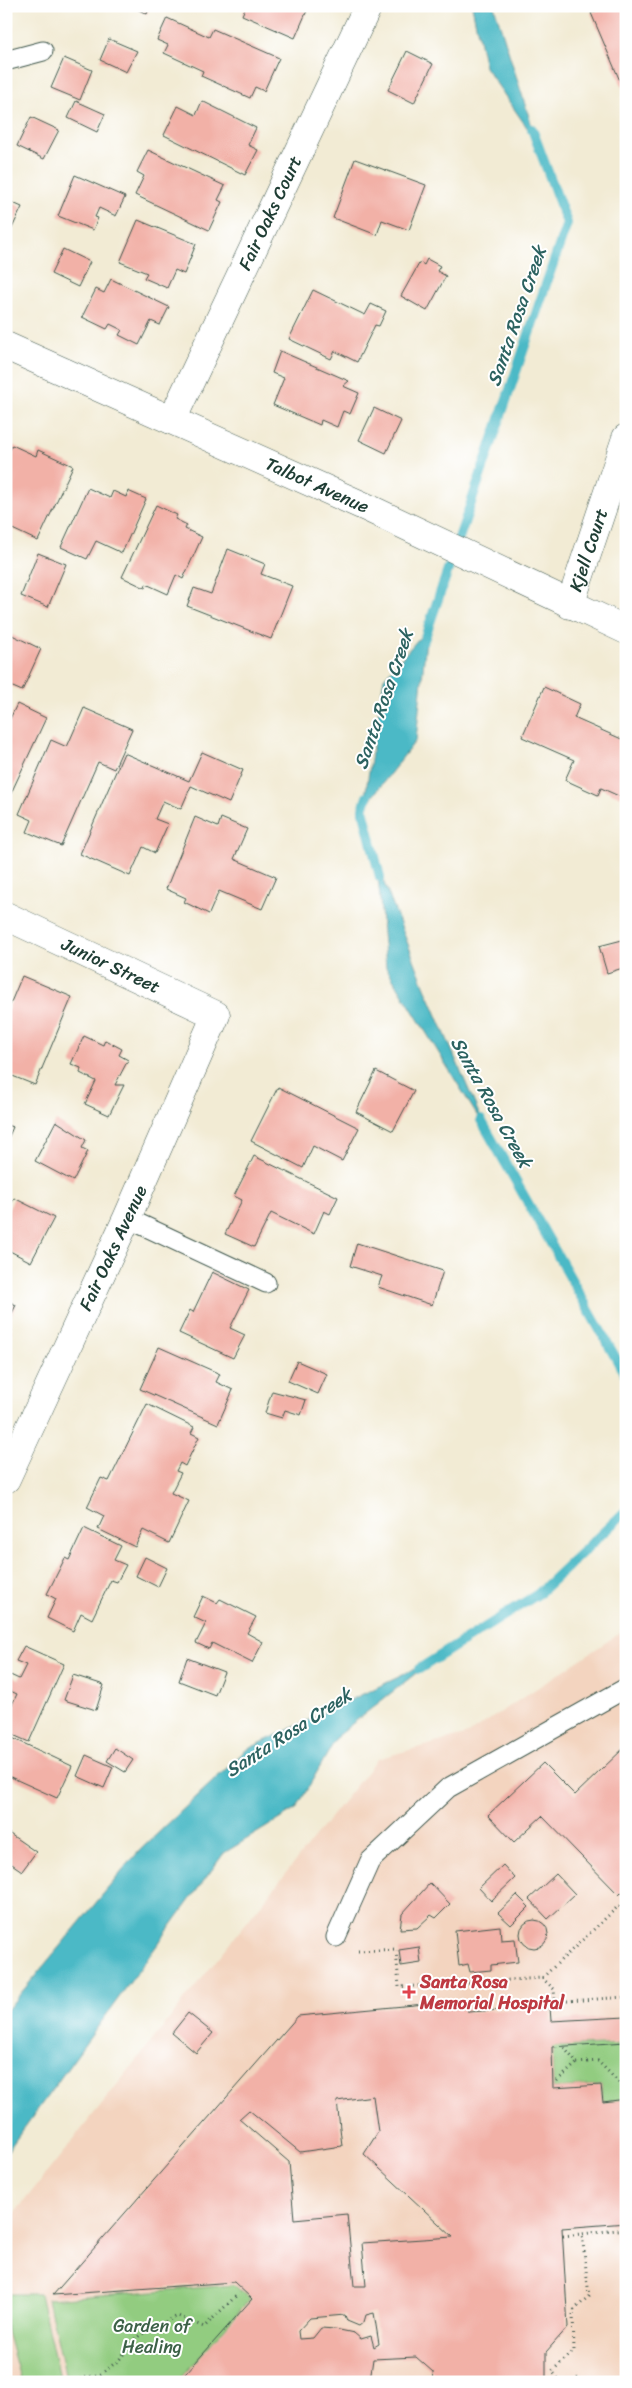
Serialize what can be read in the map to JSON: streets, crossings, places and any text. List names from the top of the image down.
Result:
{
  "streets": {
    "street": [
      "Fair Oaks Court",
      "Talbot Avenue",
      "Kjell Court",
      "Junior Street",
      "Fair Oaks Avenue"
    ]
  },
  "crossings": [
    ["Fair Oaks Court", "Talbot Avenue"],
    ["Talbot Avenue", "Kjell Court"],
    ["Junior Street", "Fair Oaks Avenue"]
  ],
  "water": ["Santa Rosa Creek"],
  "parks": ["Garden of Healing"],
  "places": {
    "health": ["Santa Rosa Memorial Hospital"]
  }
}
